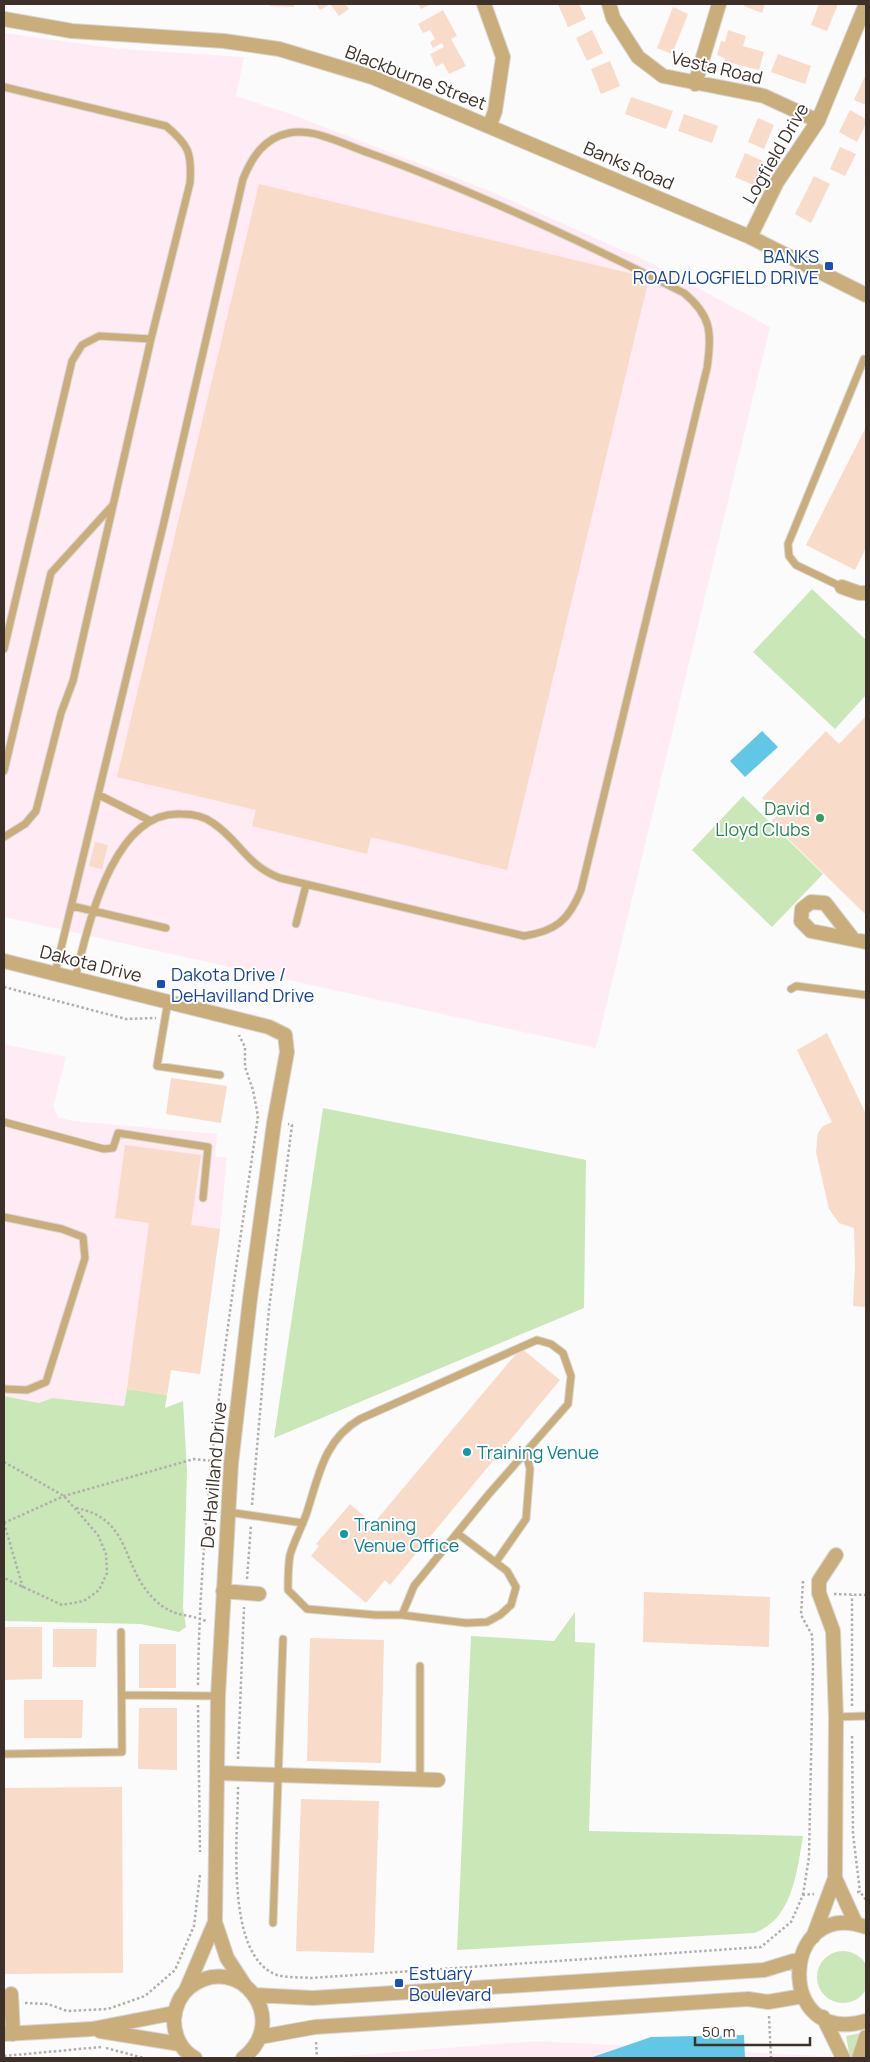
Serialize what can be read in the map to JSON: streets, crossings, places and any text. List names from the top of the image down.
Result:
{
  "streets": {
    "street": [
      "Vesta Road",
      "Blackburne Street",
      "Logfield Drive",
      "Banks Road",
      "Dakota Drive",
      "De Havilland Drive"
    ]
  },
  "crossings": [
    ["Vesta Road", "Logfield Drive"],
    ["Blackburne Street", "Banks Road"],
    ["Logfield Drive", "Banks Road"],
    ["Dakota Drive", "De Havilland Drive"]
  ],
  "places": {
    "transit": ["BANKS ROAD/LOGFIELD DRIVE", "Dakota Drive / DeHavilland Drive", "Estuary Boulevard"],
    "other": ["David Lloyd Clubs", "Training Venue", "Traning Venue Office"]
  },
  "scale_bar": "50 m"
}
